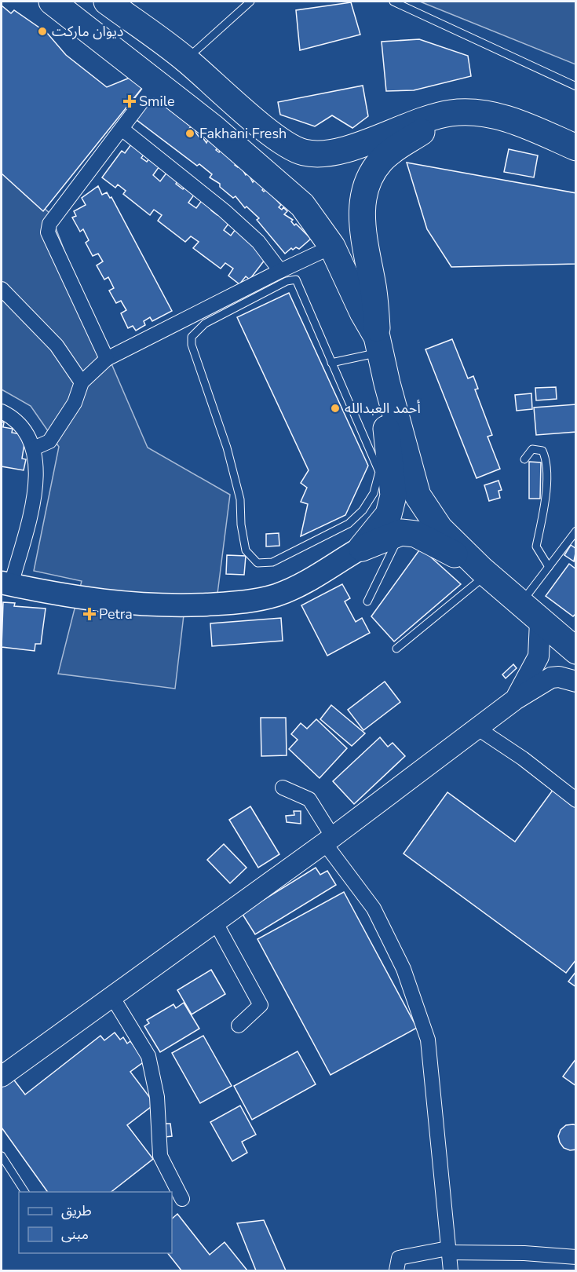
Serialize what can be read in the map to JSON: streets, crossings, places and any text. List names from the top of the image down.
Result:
{
  "places": {
    "other": ["ديوان ماركت", "Fakhani Fresh", "أحمد العبدالله"],
    "health": ["Smile", "Petra"]
  },
  "legend": ["طريق", "مبنى"]
}
